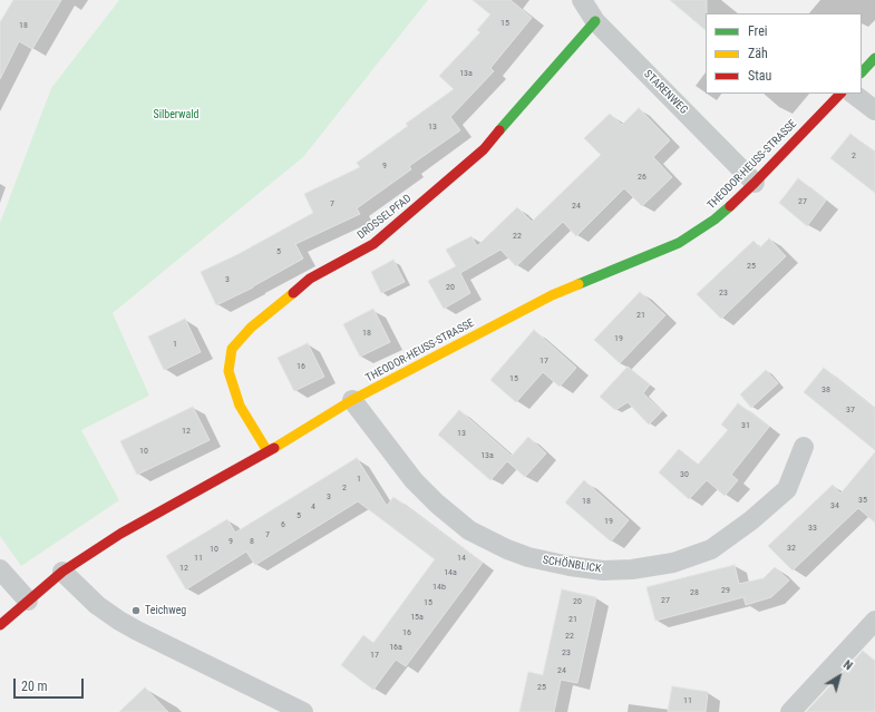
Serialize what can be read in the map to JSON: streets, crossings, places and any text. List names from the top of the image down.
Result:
{
  "streets": {
    "street": [
      "STARENWEG",
      "THEODOR-HEUSS-STRASSE",
      "DROSSELPFAD",
      "SCHÖNBLICK"
    ]
  },
  "crossings": [
    ["STARENWEG", "THEODOR-HEUSS-STRASSE"],
    ["STARENWEG", "DROSSELPFAD"],
    ["THEODOR-HEUSS-STRASSE", "DROSSELPFAD"],
    ["THEODOR-HEUSS-STRASSE", "SCHÖNBLICK"]
  ],
  "parks": ["Silberwald"],
  "places": ["Teichweg"],
  "house_numbers": [
    "15",
    "18",
    "13a",
    "13",
    "2",
    "9",
    "26",
    "27",
    "7",
    "24",
    "22",
    "5",
    "25",
    "3",
    "20",
    "23",
    "21",
    "18",
    "19",
    "1",
    "17",
    "16",
    "15",
    "38",
    "37",
    "31",
    "12",
    "13",
    "10",
    "13a",
    "30",
    "1",
    "2",
    "3",
    "35",
    "18",
    "34",
    "4",
    "5",
    "19",
    "6",
    "33",
    "7",
    "9",
    "8",
    "32",
    "10",
    "11",
    "14",
    "12",
    "14a",
    "14b",
    "29",
    "28",
    "27",
    "20",
    "15",
    "15a",
    "21",
    "16",
    "22",
    "16a",
    "23",
    "17",
    "24",
    "25",
    "11"
  ],
  "legend": ["Frei", "Zäh", "Stau"],
  "scale_bar": "20 m",
  "north": "top right"
}
